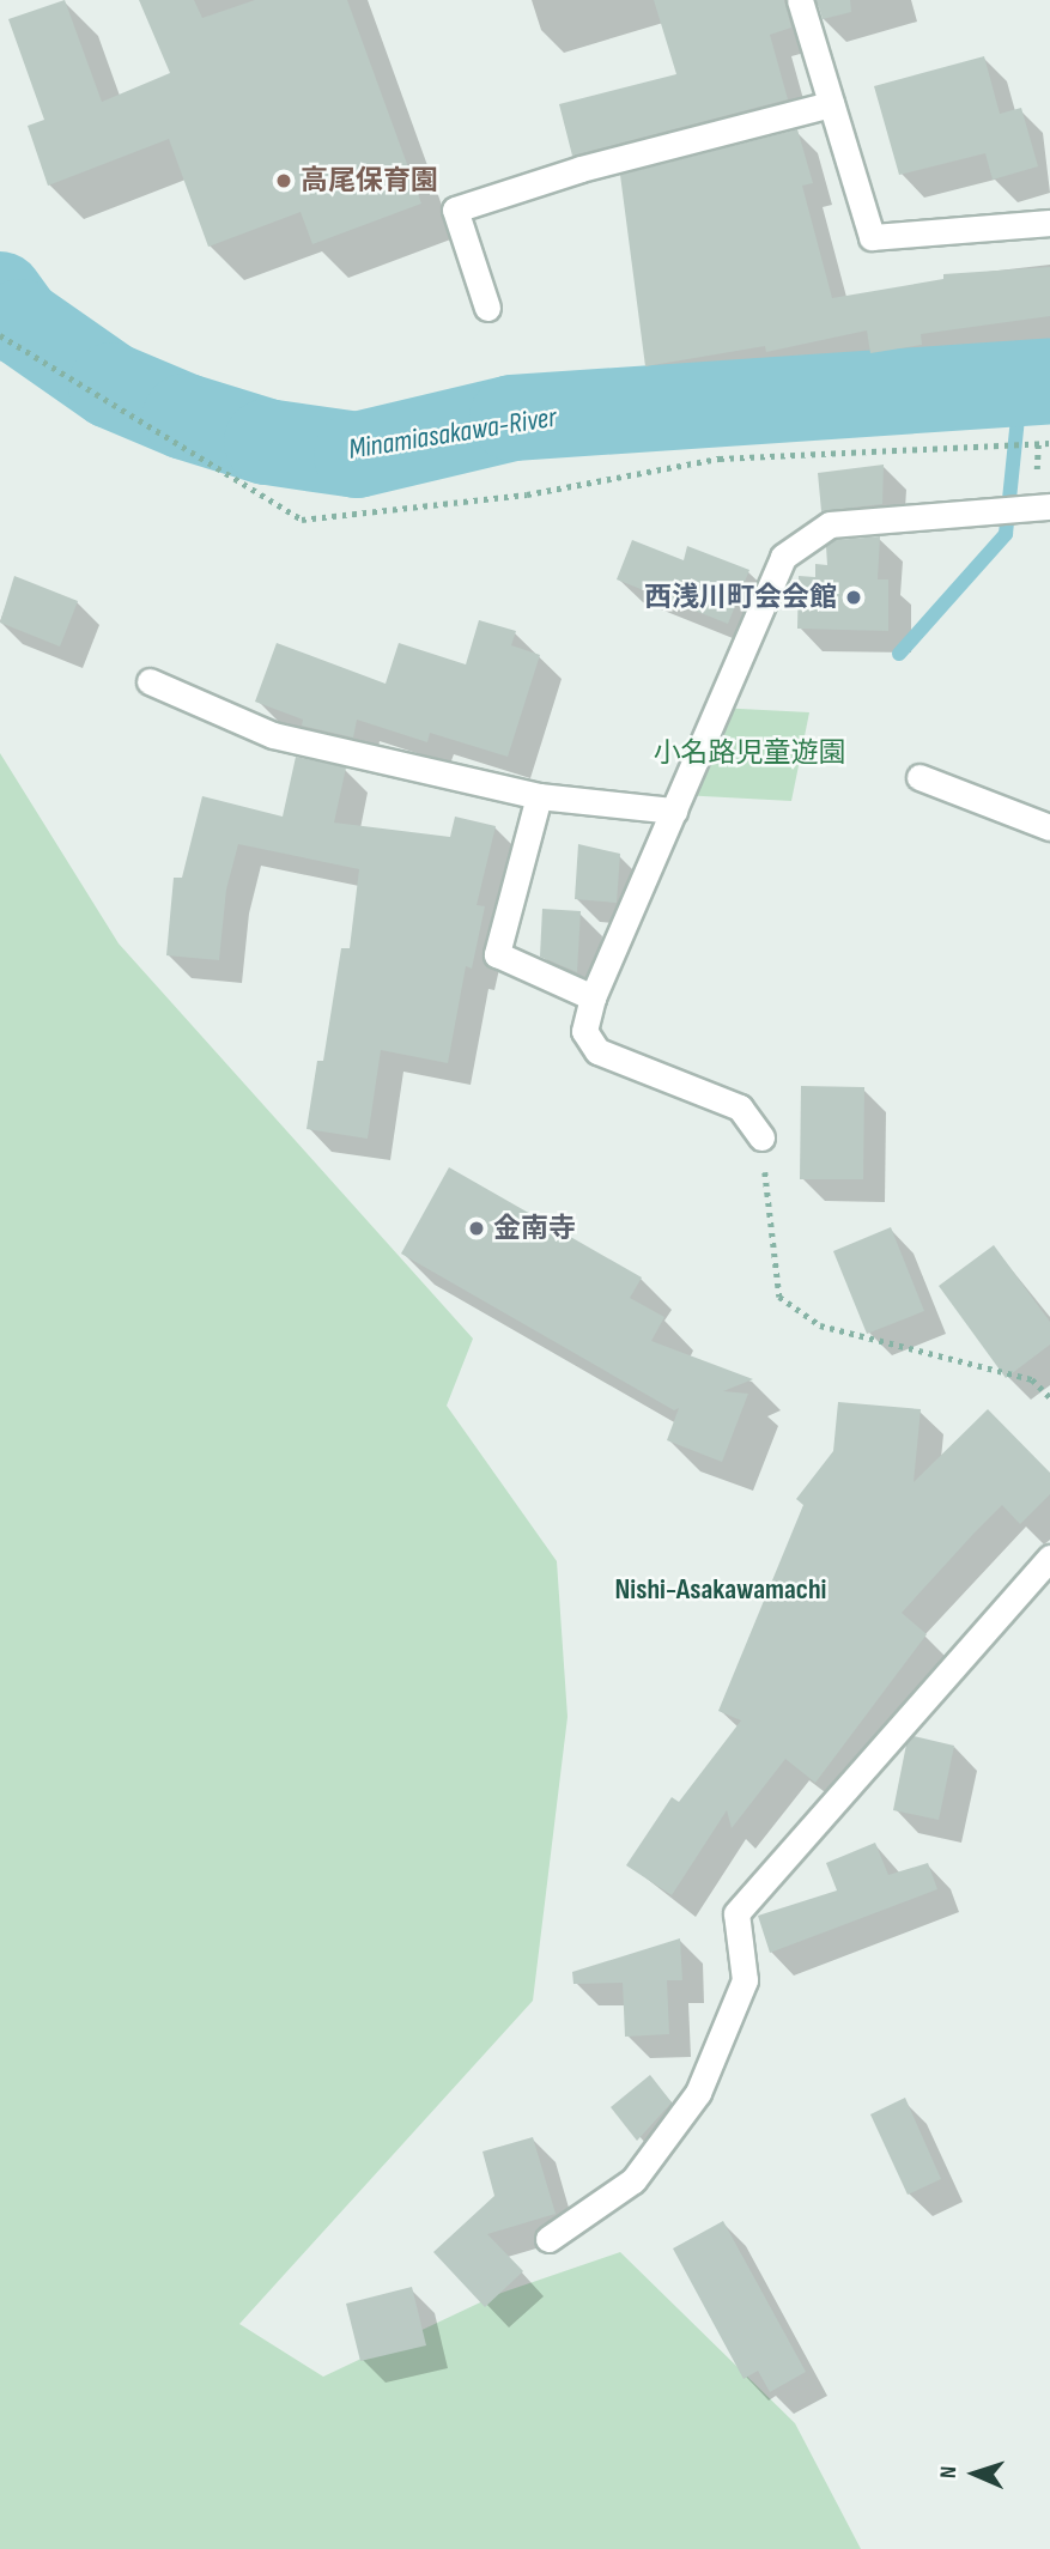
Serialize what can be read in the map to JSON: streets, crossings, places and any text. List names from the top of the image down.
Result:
{
  "districts": ["Nishi-Asakawamachi"],
  "water": ["Minamiasakawa-River"],
  "parks": ["小名路児童遊園"],
  "places": ["高尾保育園", "西浅川町会会館", "金南寺"],
  "north": "left"
}
